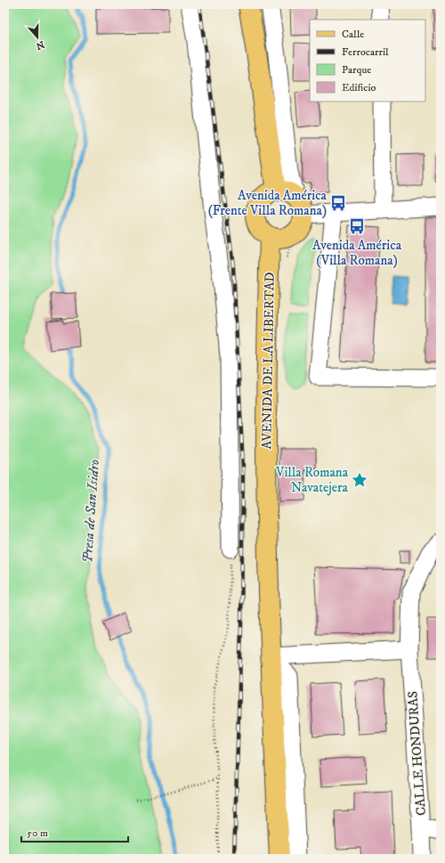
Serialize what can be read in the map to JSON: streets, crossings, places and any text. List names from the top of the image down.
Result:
{
  "streets": {
    "main road": ["AVENIDA DE LA LIBERTAD"],
    "street": ["CALLE HONDURAS"]
  },
  "water": ["Presa de San Isidro"],
  "places": {
    "bus stop": ["Avenida América (Frente Villa Romana)", "Avenida América (Villa Romana)"],
    "place": ["Villa Romana Navatejera"]
  },
  "legend": [
    "Calle",
    "Ferrocarril",
    "Parque",
    "Edificio"
  ],
  "scale_bar": "50 m",
  "north": "bottom"
}
